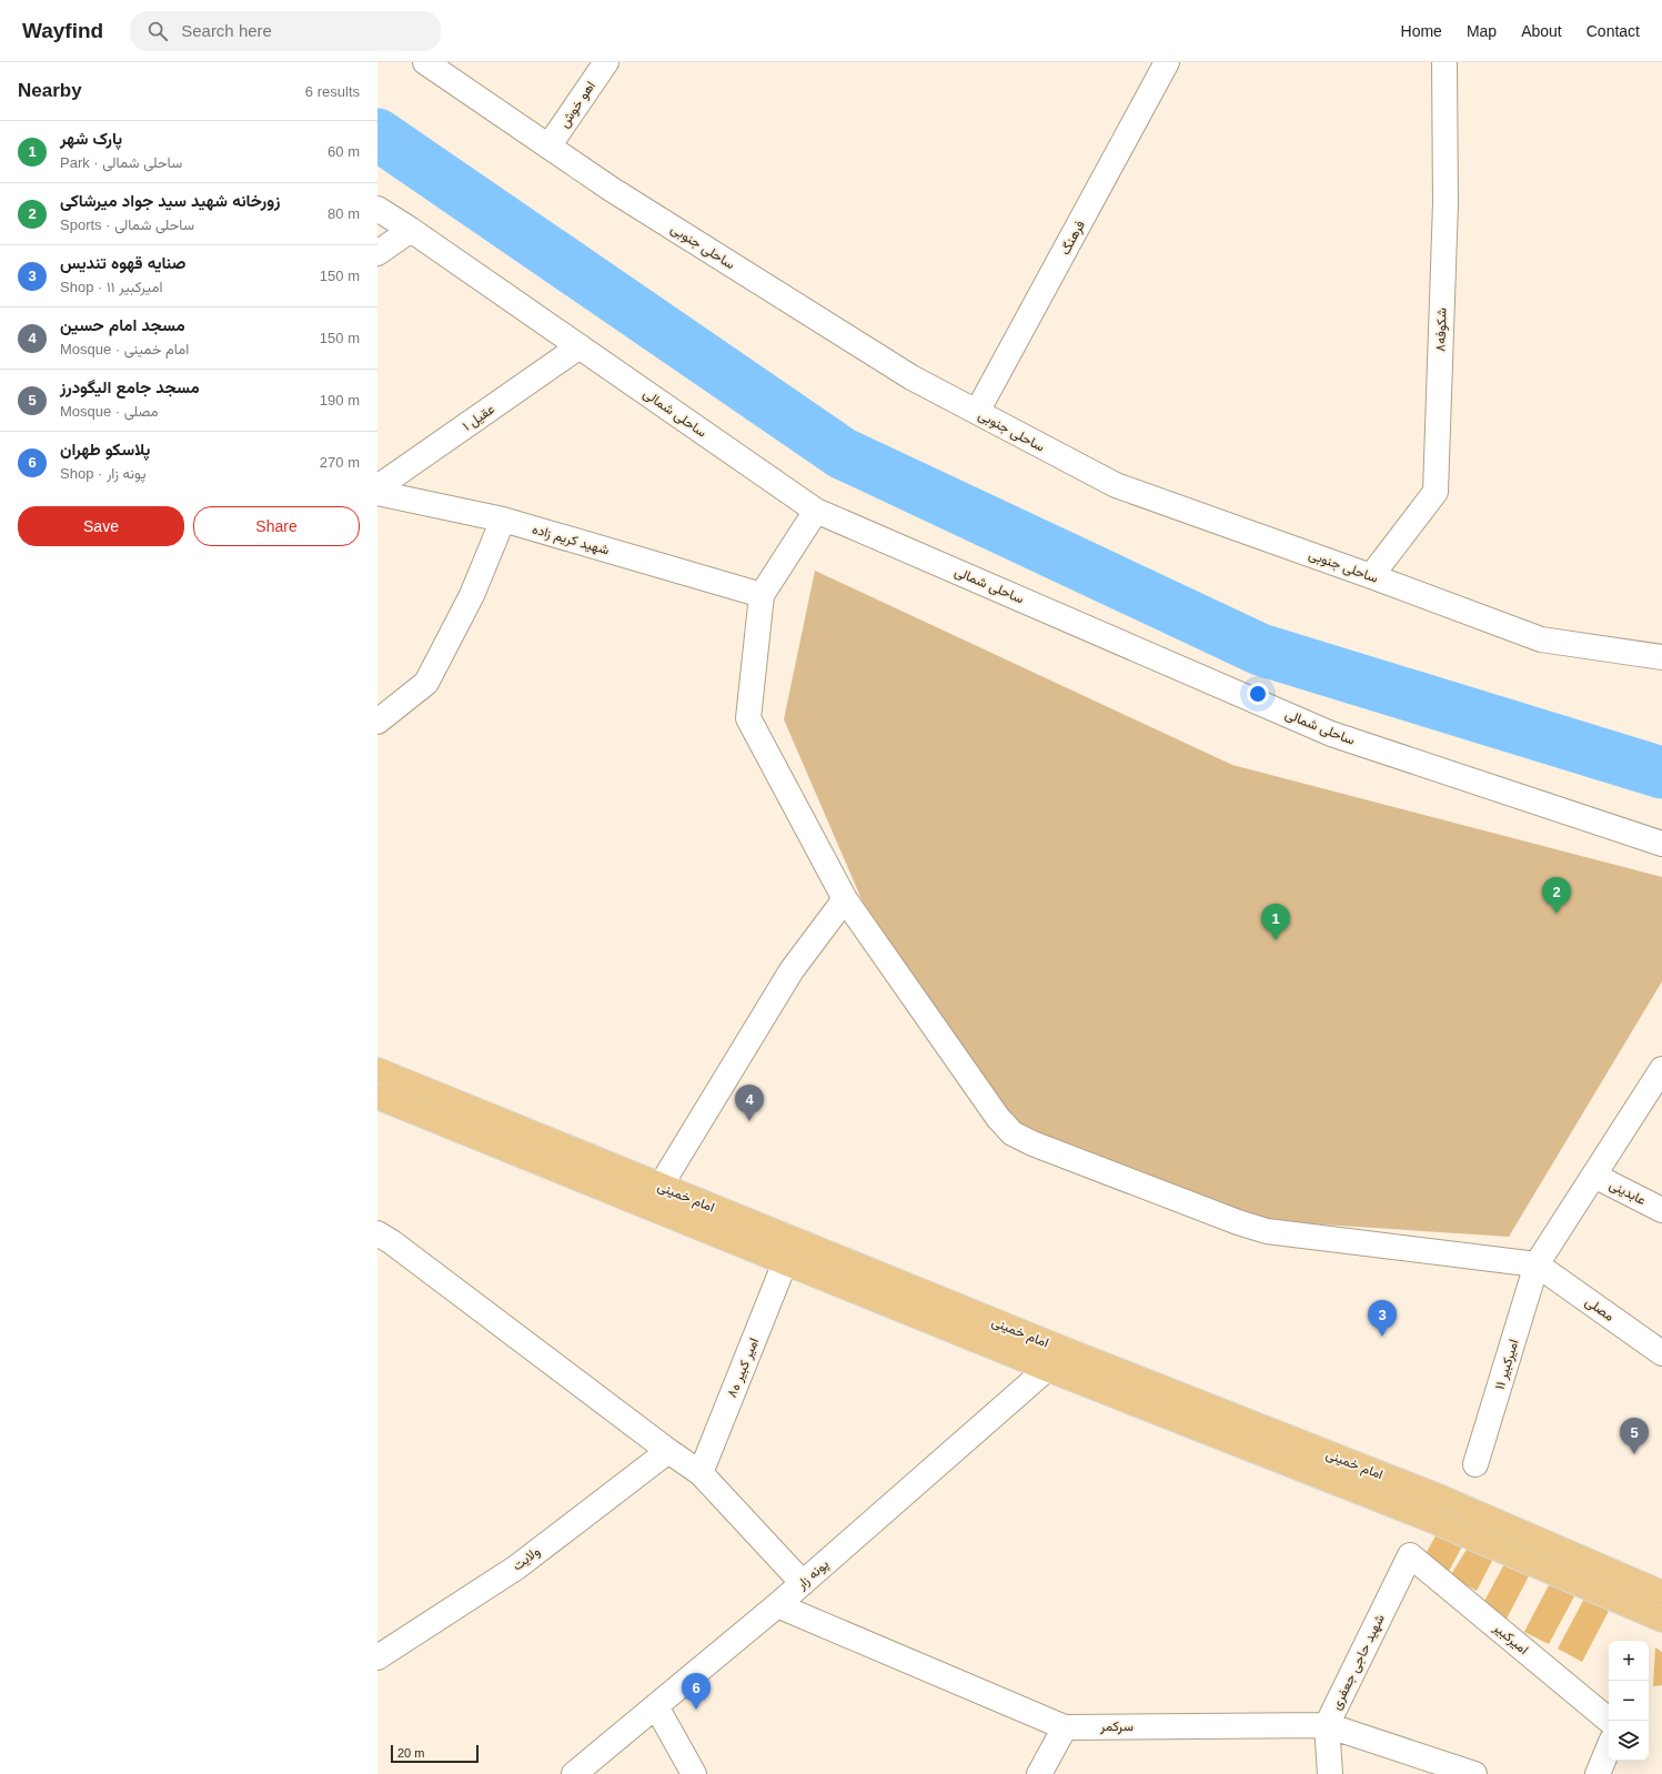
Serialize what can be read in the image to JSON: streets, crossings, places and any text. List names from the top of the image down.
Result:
{
  "streets": {
    "main road": ["امام خمینی"],
    "street": [
      "اهو خوش",
      "فرهنگ",
      "ساحلی جنوبی",
      "شکوفه۸",
      "ساحلی شمالی",
      "عقیل ۱",
      "شهید کریم زاده",
      "عابدینی",
      "مصلی",
      "امیرکبیر ۱۱",
      "امیر کبیر ه۸",
      "ولایت",
      "پونه زار",
      "امیرکبیر",
      "شهید حاجی جعفری",
      "سرکمر"
    ]
  },
  "crossings": [
    ["اهو خوش", "ساحلی جنوبی"],
    ["فرهنگ", "ساحلی جنوبی"],
    ["ساحلی جنوبی", "شکوفه۸"],
    ["ساحلی شمالی", "عقیل ۱"],
    ["عابدینی", "امیرکبیر ۱۱"],
    ["امام خمینی", "امیر کبیر ه۸"],
    ["امام خمینی", "پونه زار"],
    ["مصلی", "امیرکبیر ۱۱"],
    ["پونه زار", "سرکمر"],
    ["امیرکبیر", "شهید حاجی جعفری"],
    ["شهید حاجی جعفری", "سرکمر"]
  ],
  "scale_bar": "20 m",
  "page": {
    "header": "Wayfind",
    "search": "Search here",
    "nav": [
      "Home",
      "Map",
      "About",
      "Contact"
    ],
    "heading": ["Nearby", "6 results"],
    "list": [
      {
        "mark": "1",
        "name": "پارک شهر",
        "note": "Park · ساحلی شمالی",
        "value": "60 m"
      },
      {
        "mark": "2",
        "name": "زورخانه شهید سید جواد میرشاکی",
        "note": "Sports · ساحلی شمالی",
        "value": "80 m"
      },
      {
        "mark": "3",
        "name": "صنایه قهوه تندیس",
        "note": "Shop · امیرکبیر ۱۱",
        "value": "150 m"
      },
      {
        "mark": "4",
        "name": "مسجد امام حسین",
        "note": "Mosque · امام خمینی",
        "value": "150 m"
      },
      {
        "mark": "5",
        "name": "مسجد جامع الیگودرز",
        "note": "Mosque · مصلی",
        "value": "190 m"
      },
      {
        "mark": "6",
        "name": "پلاسکو طهران",
        "note": "Shop · پونه زار",
        "value": "270 m"
      }
    ],
    "buttons": ["Save", "Share"],
    "pins": [
      "2",
      "1",
      "4",
      "3",
      "5",
      "6"
    ],
    "map_buttons": ["+", "−"],
    "scale": "20 m"
  }
}
